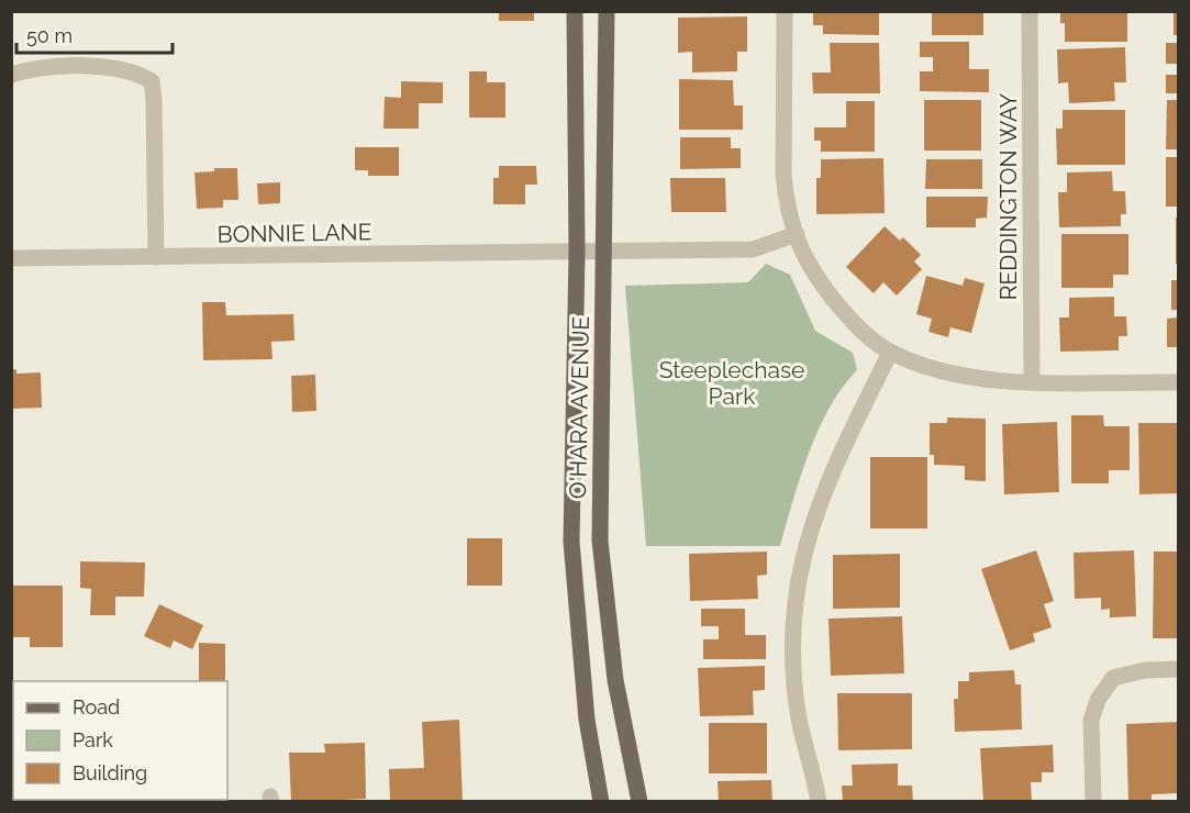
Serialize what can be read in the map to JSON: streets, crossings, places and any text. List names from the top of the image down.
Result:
{
  "streets": {
    "main road": ["O'HARA AVENUE"],
    "street": ["REDDINGTON WAY", "BONNIE LANE"]
  },
  "crossings": [
    ["BONNIE LANE", "O'HARA AVENUE"]
  ],
  "parks": ["Steeplechase Park"],
  "legend": ["Road", "Park", "Building"],
  "scale_bar": "50 m"
}
